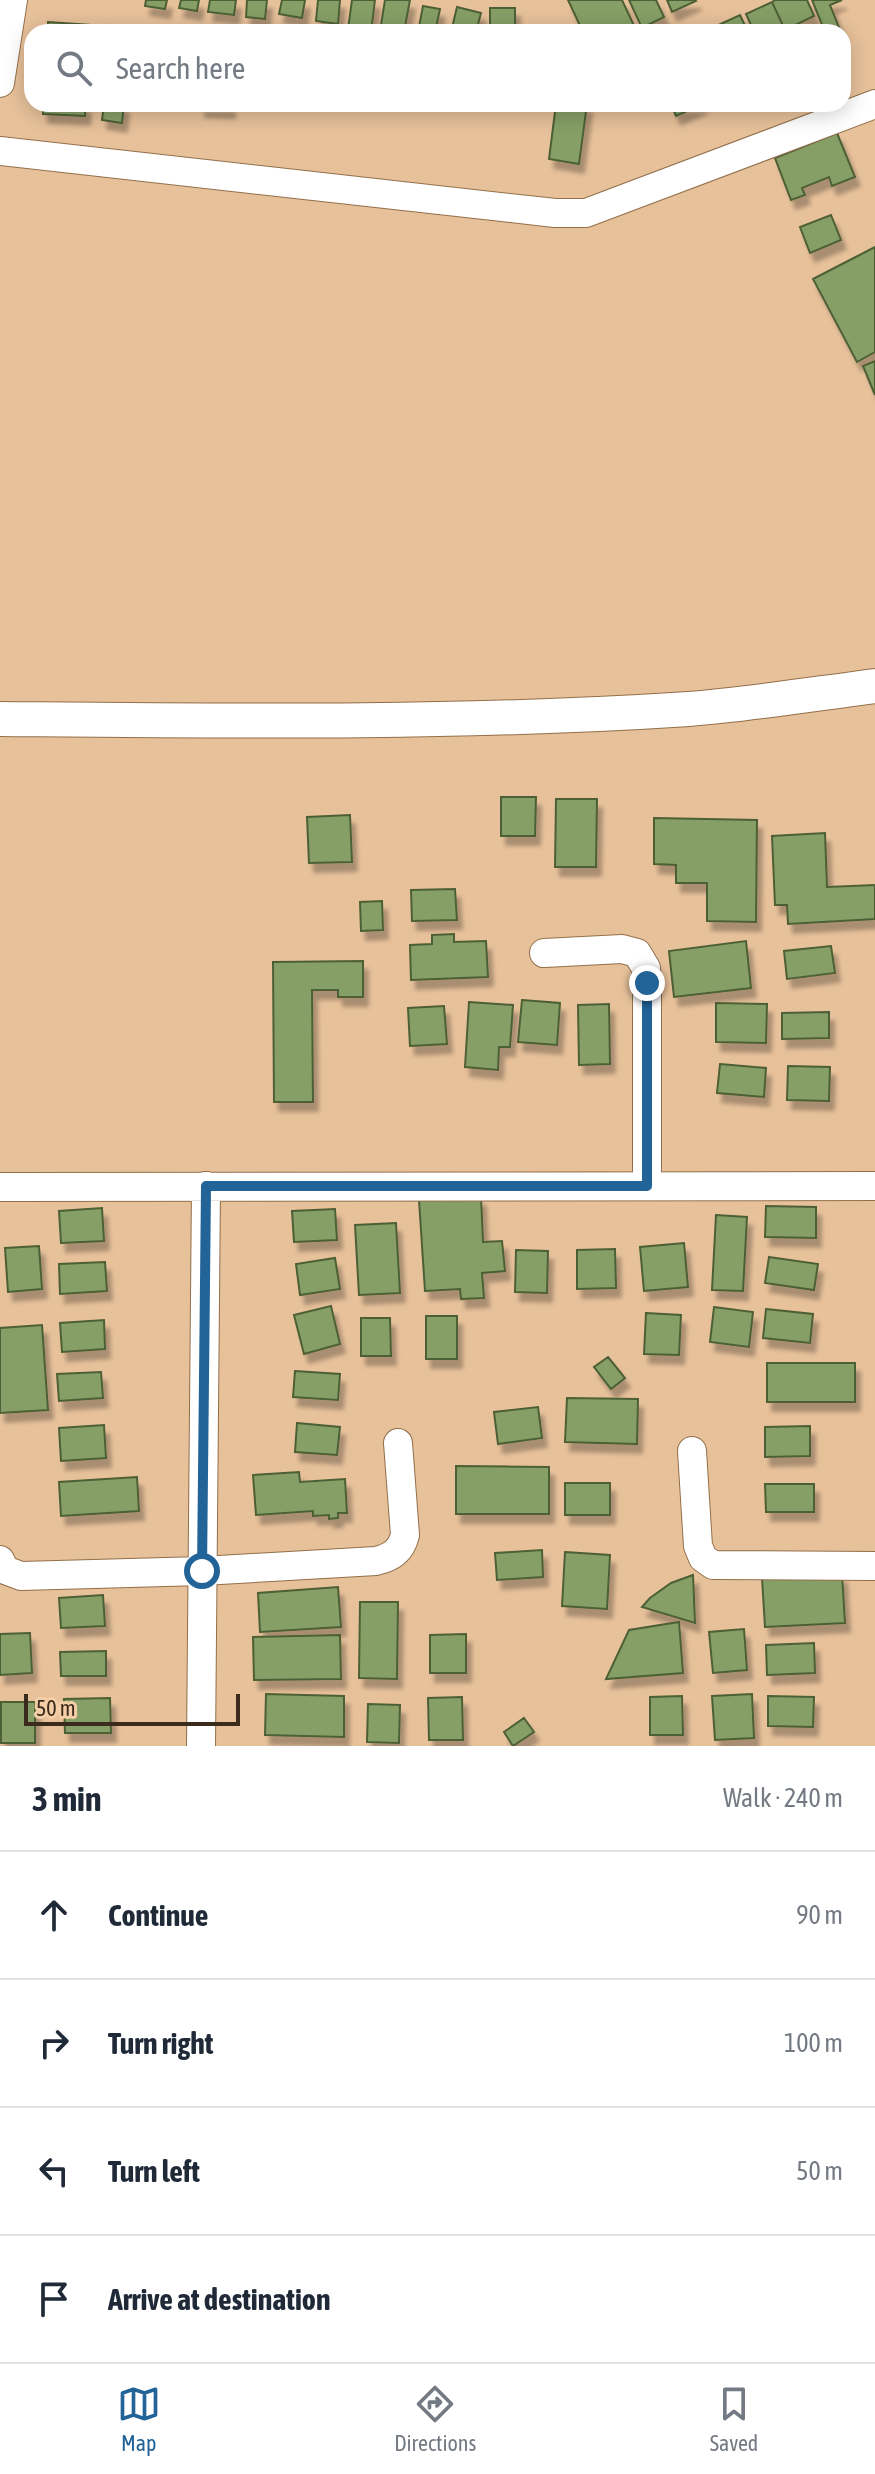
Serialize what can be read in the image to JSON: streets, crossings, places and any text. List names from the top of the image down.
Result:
{
  "scale_bar": "50 m",
  "page": {
    "search": "Search here",
    "scale": "50 m",
    "heading": ["3 min", "Walk · 240 m"],
    "list": [
      ["Continue", "90 m"],
      ["Turn right", "100 m"],
      ["Turn left", "50 m"],
      "Arrive at destination"
    ],
    "nav": ["Map", "Directions", "Saved"]
  }
}
